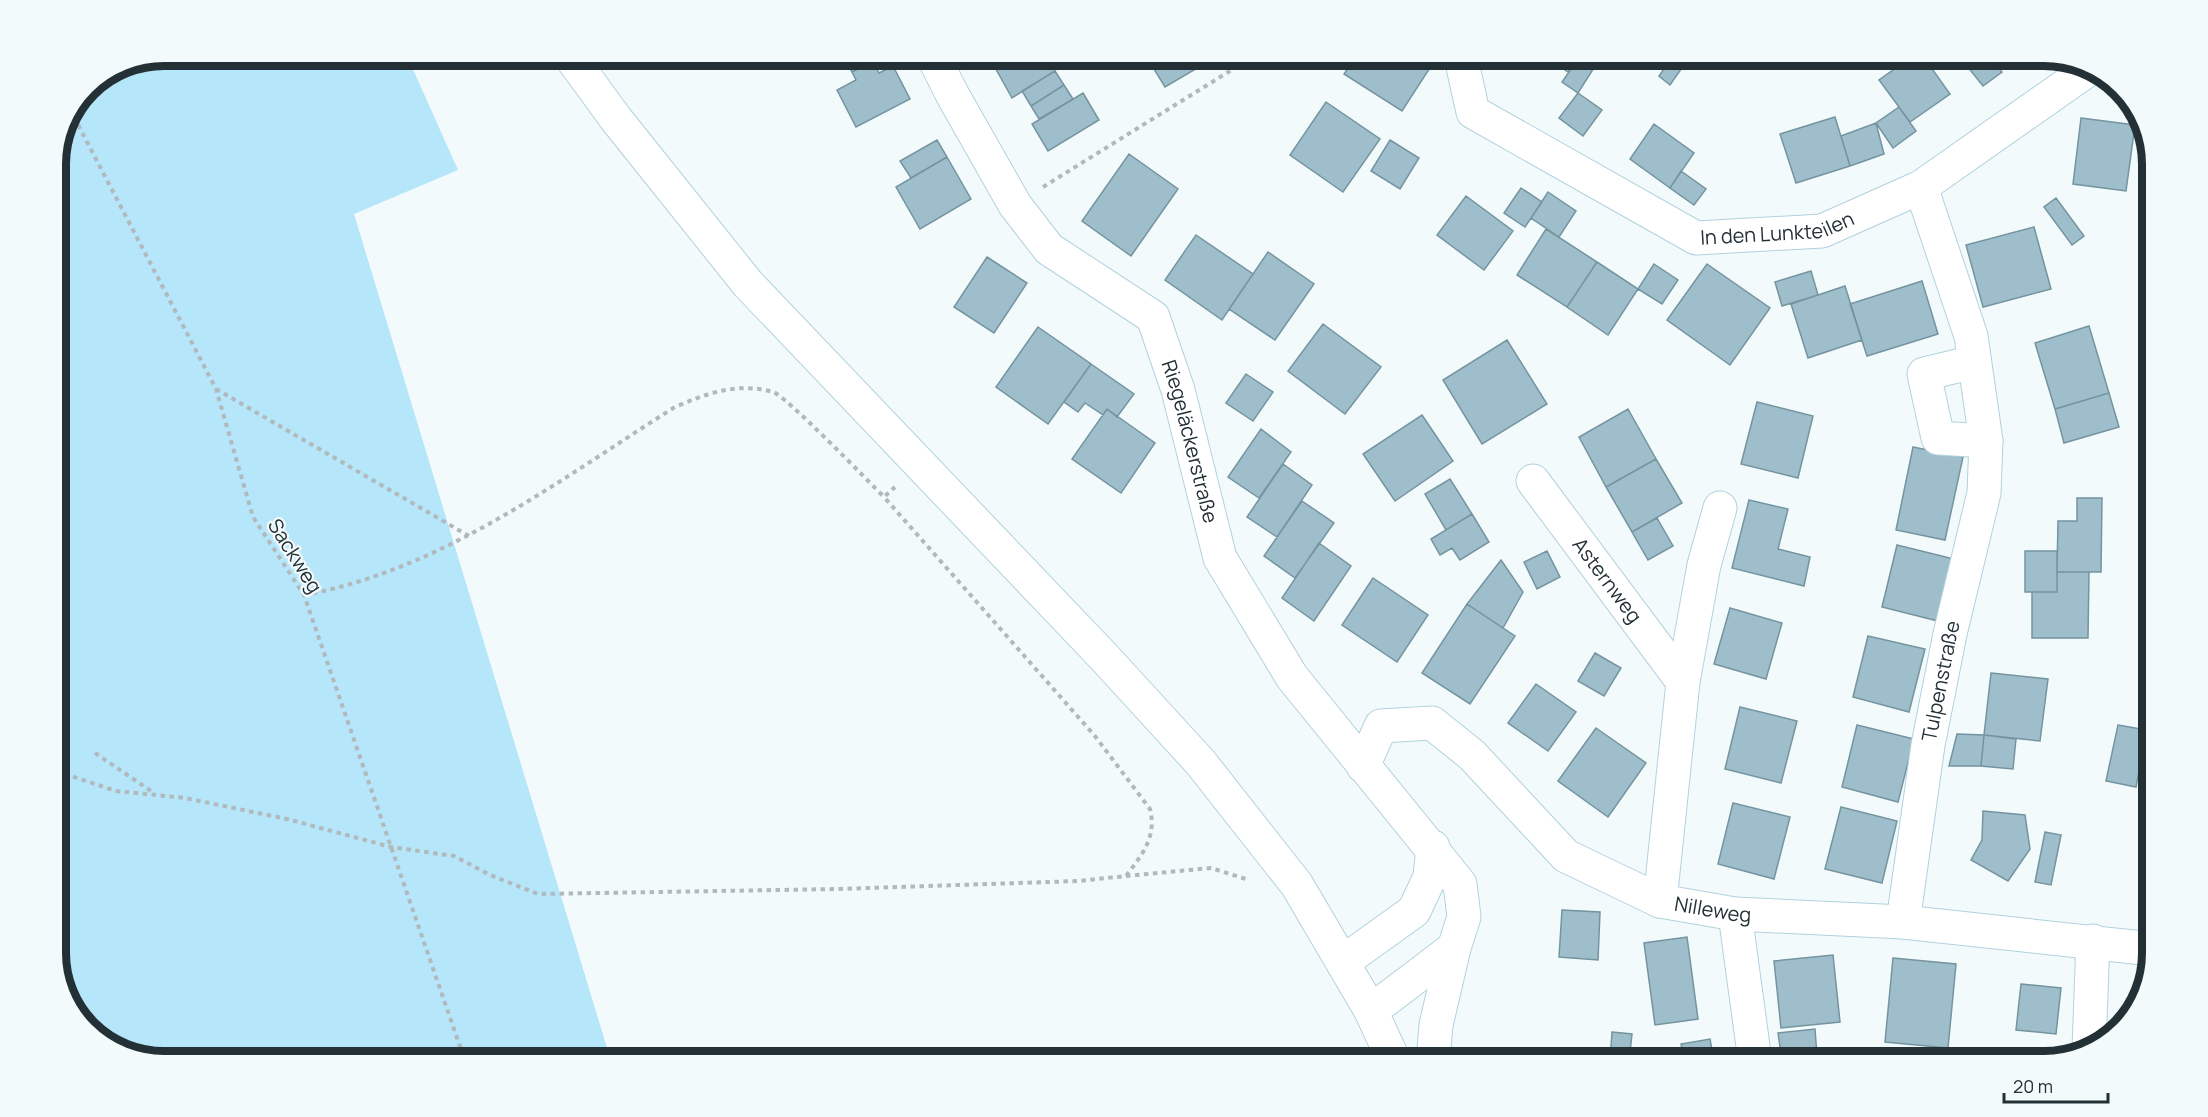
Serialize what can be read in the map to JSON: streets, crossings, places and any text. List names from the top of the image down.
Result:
{
  "streets": {
    "street": [
      "In den Lunkteilen",
      "Riegeläckerstraße",
      "Asternweg",
      "Tulpenstraße",
      "Nilleweg"
    ],
    "path": ["Sackweg"]
  },
  "crossings": [
    ["In den Lunkteilen", "Tulpenstraße"],
    ["Riegeläckerstraße", "Nilleweg"],
    ["Tulpenstraße", "Nilleweg"]
  ],
  "scale_bar": "20 m"
}
